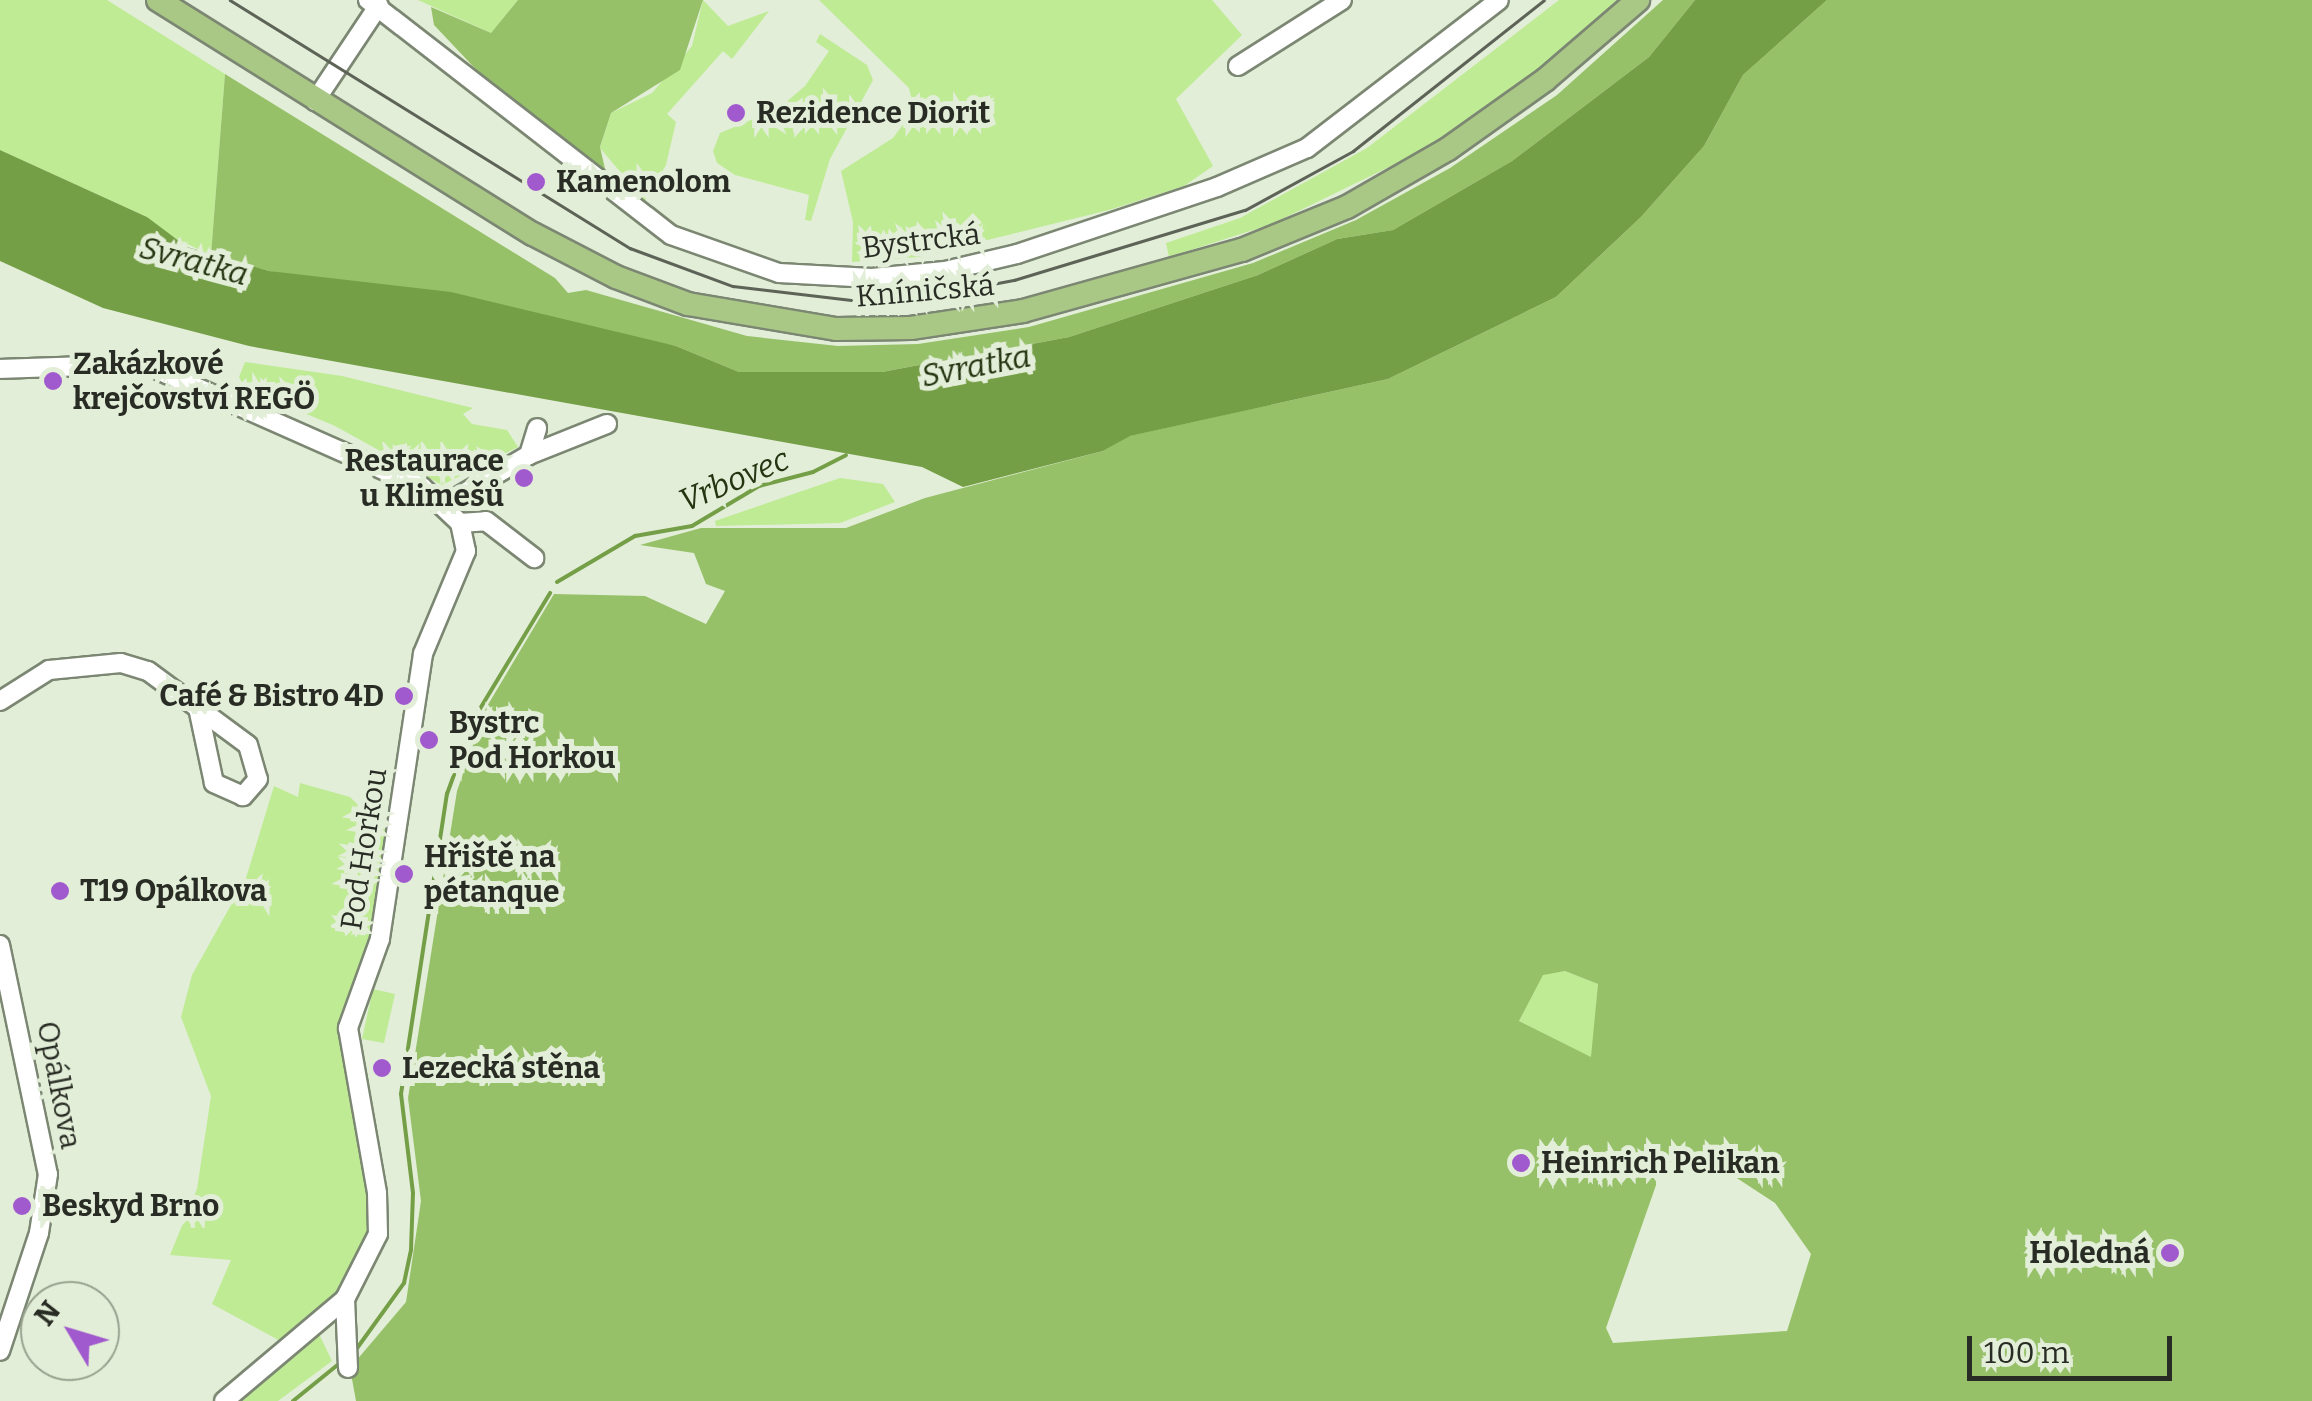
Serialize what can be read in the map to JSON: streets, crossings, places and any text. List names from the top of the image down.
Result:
{
  "streets": {
    "main road": ["Kníničská"],
    "street": ["Bystrcká", "Pod Horkou", "Opálkova"]
  },
  "water": ["Svratka", "Vrbovec"],
  "places": [
    "Rezidence Diorit",
    "Kamenolom",
    "Zakázkové krejčovství REGÖ",
    "Restaurace u Klimešů",
    "Café & Bistro 4D",
    "Bystrc Pod Horkou",
    "Hřiště na pétanque",
    "T19 Opálkova",
    "Lezecká stěna",
    "Heinrich Pelikan",
    "Beskyd Brno",
    "Holedná"
  ],
  "scale_bar": "100 m",
  "north": "top left"
}
